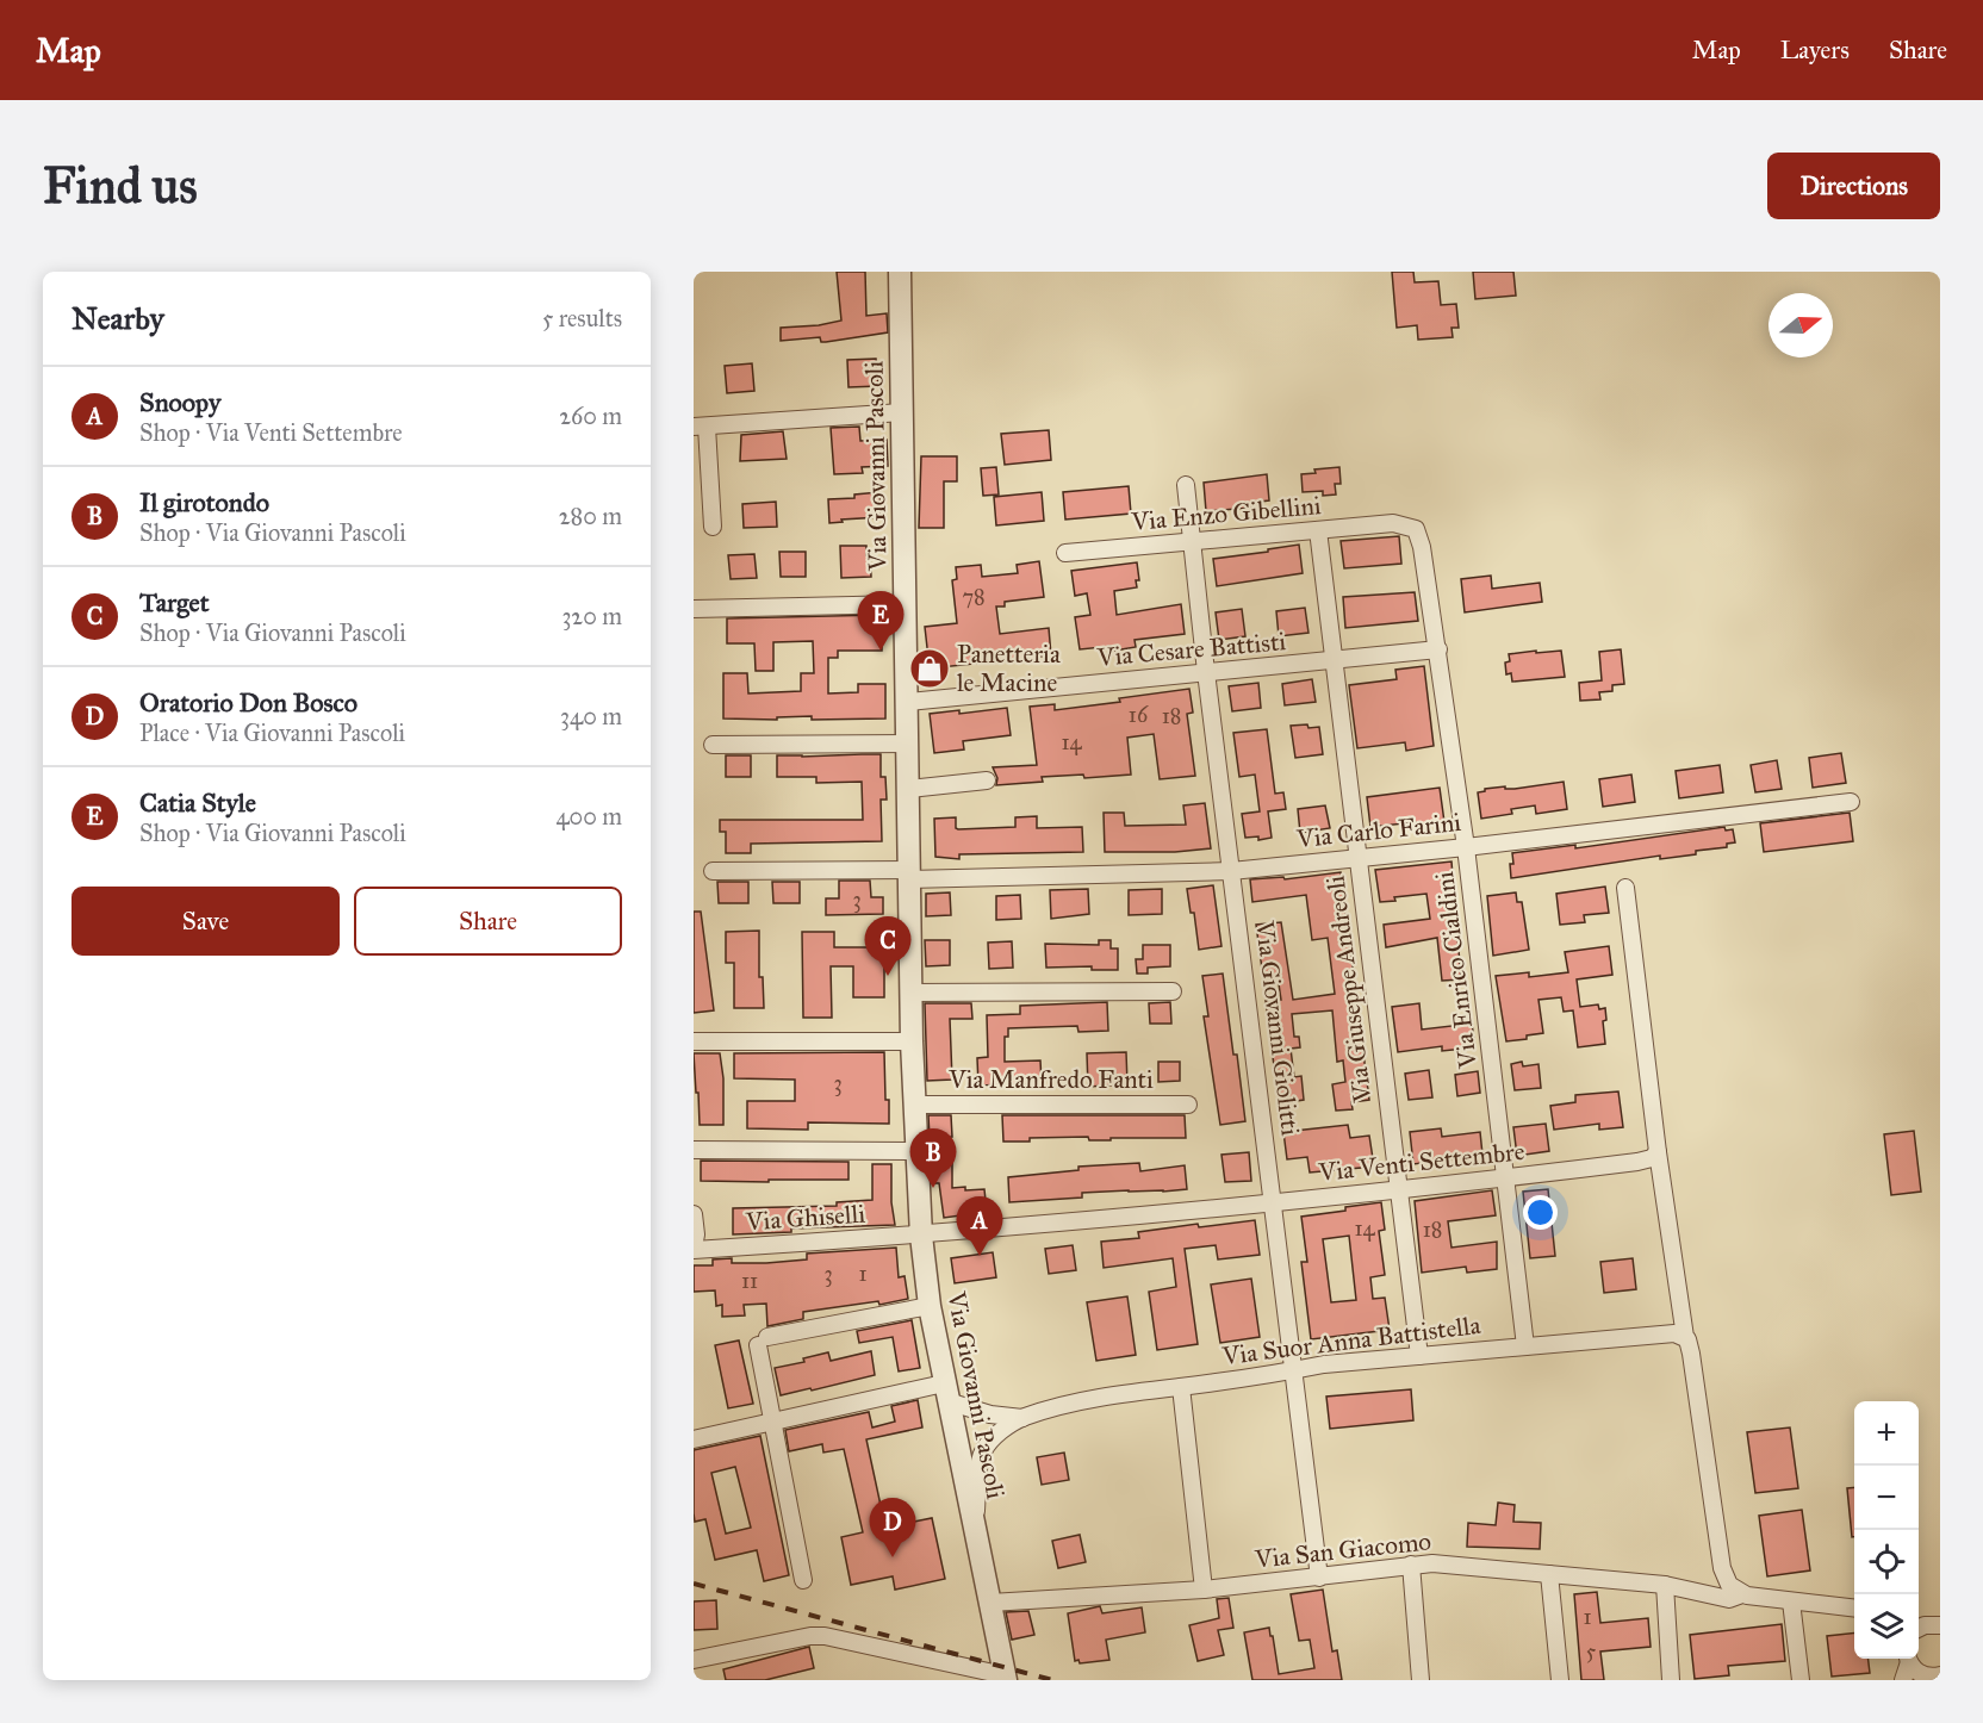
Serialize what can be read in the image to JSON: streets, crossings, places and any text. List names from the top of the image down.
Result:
{
  "streets": {
    "street": [
      "Via Giovanni Pascoli",
      "Via Enzo Gibellini",
      "Via Cesare Battisti",
      "Via Carlo Farini",
      "Via Enrico Cialdini",
      "Via Giuseppe Andreoli",
      "Via Giovanni Giolitti",
      "Via Manfredo Fanti",
      "Via Venti Settembre",
      "Via Ghiselli",
      "Via Suor Anna Battistella",
      "Via San Giacomo"
    ]
  },
  "crossings": [
    ["Via Giovanni Pascoli", "Via Cesare Battisti"],
    ["Via Giovanni Pascoli", "Via Carlo Farini"],
    ["Via Giovanni Pascoli", "Via Manfredo Fanti"],
    ["Via Giovanni Pascoli", "Via Venti Settembre"],
    ["Via Giovanni Pascoli", "Via Ghiselli"],
    ["Via Giovanni Pascoli", "Via San Giacomo"],
    ["Via Enzo Gibellini", "Via Enrico Cialdini"],
    ["Via Enzo Gibellini", "Via Giuseppe Andreoli"],
    ["Via Enzo Gibellini", "Via Giovanni Giolitti"],
    ["Via Cesare Battisti", "Via Enrico Cialdini"],
    ["Via Cesare Battisti", "Via Giuseppe Andreoli"],
    ["Via Cesare Battisti", "Via Giovanni Giolitti"],
    ["Via Carlo Farini", "Via Enrico Cialdini"],
    ["Via Carlo Farini", "Via Giuseppe Andreoli"],
    ["Via Carlo Farini", "Via Giovanni Giolitti"],
    ["Via Enrico Cialdini", "Via Venti Settembre"],
    ["Via Enrico Cialdini", "Via Suor Anna Battistella"],
    ["Via Giuseppe Andreoli", "Via Venti Settembre"],
    ["Via Giuseppe Andreoli", "Via Suor Anna Battistella"],
    ["Via Giovanni Giolitti", "Via Venti Settembre"],
    ["Via Giovanni Giolitti", "Via Suor Anna Battistella"],
    ["Via Giovanni Giolitti", "Via San Giacomo"],
    ["Via Venti Settembre", "Via Ghiselli"]
  ],
  "places": {
    "shop": ["Panetteria le Macine"]
  },
  "house_numbers": [
    "78",
    "16",
    "18",
    "14",
    "3",
    "3",
    "14",
    "18",
    "3",
    "1",
    "11",
    "1",
    "5"
  ],
  "north": "right",
  "page": {
    "header": "Map",
    "nav": ["Map", "Layers", "Share"],
    "buttons": [
      "Directions",
      ["Save", "Share"]
    ],
    "title": "Find us",
    "heading": ["Nearby", "5 results"],
    "list": [
      {
        "mark": "A",
        "name": "Snoopy",
        "note": "Shop · Via Venti Settembre",
        "value": "260 m"
      },
      {
        "mark": "B",
        "name": "Il girotondo",
        "note": "Shop · Via Giovanni Pascoli",
        "value": "280 m"
      },
      {
        "mark": "C",
        "name": "Target",
        "note": "Shop · Via Giovanni Pascoli",
        "value": "320 m"
      },
      {
        "mark": "D",
        "name": "Oratorio Don Bosco",
        "note": "Place · Via Giovanni Pascoli",
        "value": "340 m"
      },
      {
        "mark": "E",
        "name": "Catia Style",
        "note": "Shop · Via Giovanni Pascoli",
        "value": "400 m"
      }
    ],
    "pins": [
      "E",
      "C",
      "B",
      "A",
      "D"
    ],
    "map_buttons": ["+", "−"]
  }
}
